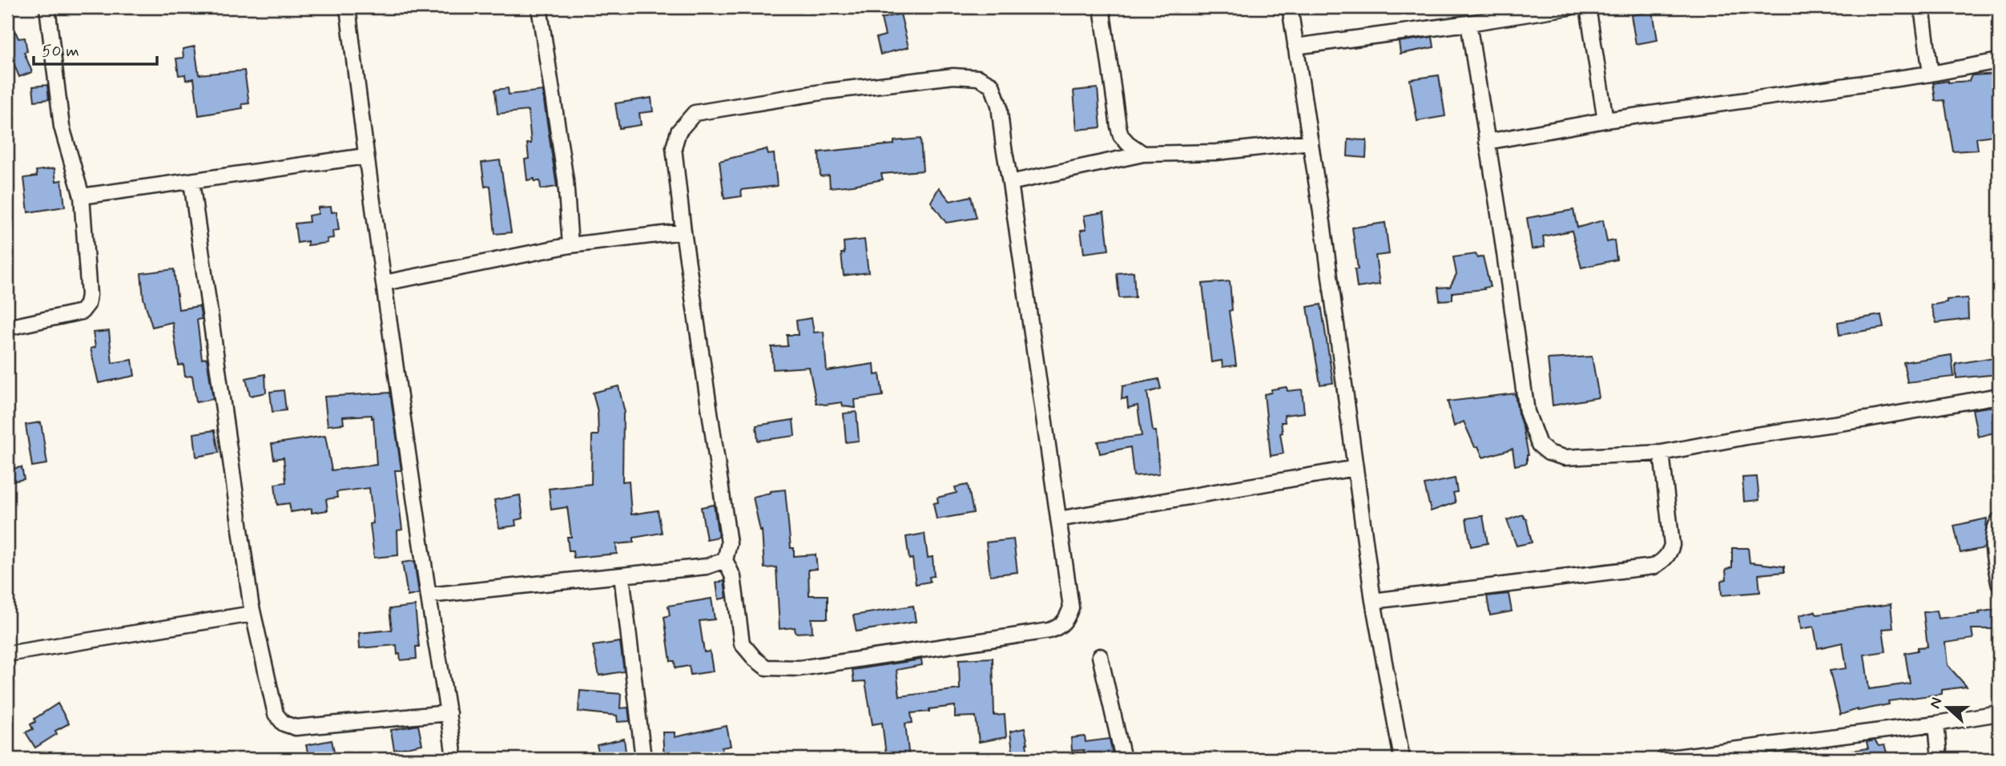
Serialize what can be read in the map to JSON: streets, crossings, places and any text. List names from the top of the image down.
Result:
{
  "scale_bar": "50 m",
  "north": "left"
}
